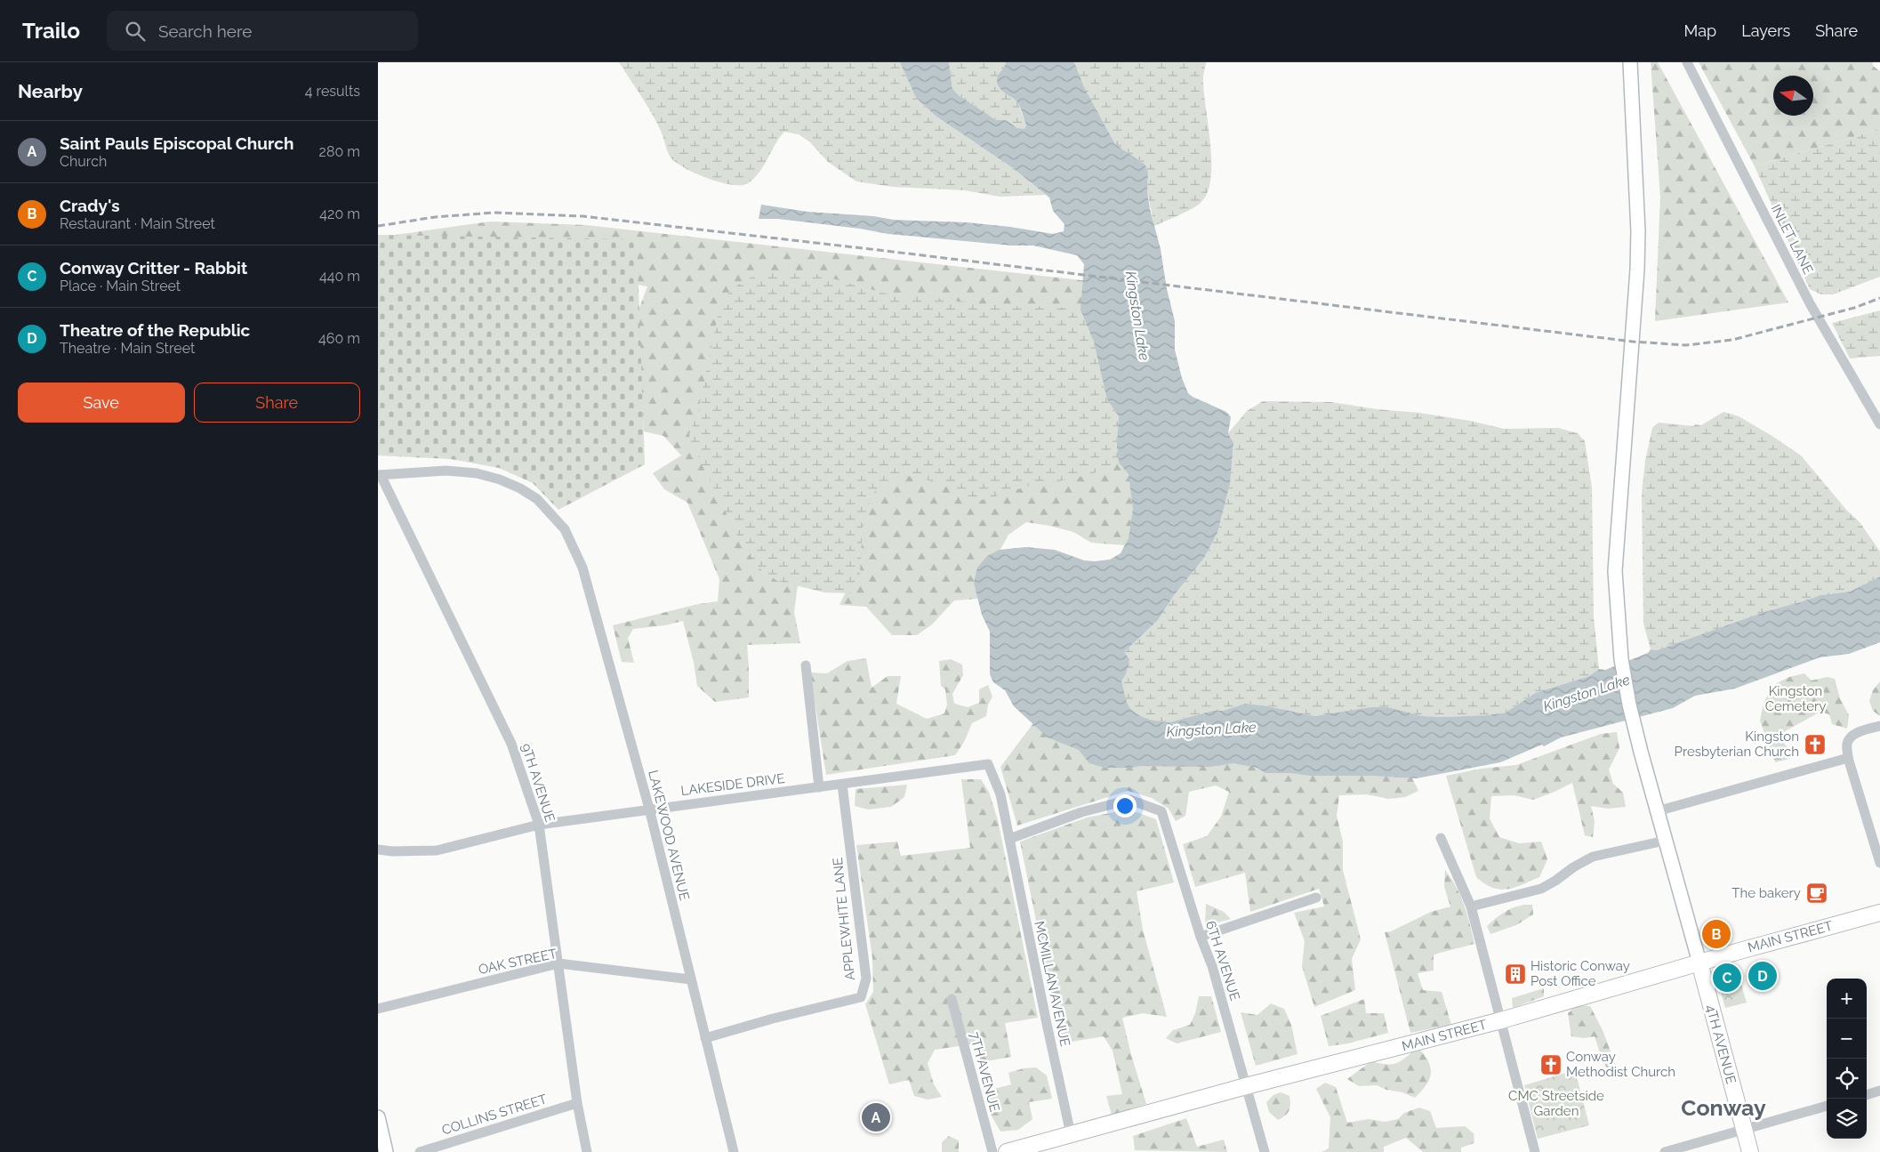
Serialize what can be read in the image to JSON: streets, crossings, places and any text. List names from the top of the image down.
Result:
{
  "streets": {
    "main road": ["MAIN STREET", "4TH AVENUE"],
    "street": [
      "INLET LANE",
      "9TH AVENUE",
      "LAKESIDE DRIVE",
      "LAKEWOOD AVENUE",
      "APPLEWHITE LANE",
      "6TH AVENUE",
      "OAK STREET",
      "MCMILLAN AVENUE",
      "7TH AVENUE",
      "COLLINS STREET"
    ]
  },
  "crossings": [
    ["9TH AVENUE", "LAKESIDE DRIVE"],
    ["9TH AVENUE", "LAKEWOOD AVENUE"],
    ["9TH AVENUE", "OAK STREET"],
    ["9TH AVENUE", "COLLINS STREET"],
    ["LAKESIDE DRIVE", "LAKEWOOD AVENUE"],
    ["LAKESIDE DRIVE", "APPLEWHITE LANE"],
    ["LAKESIDE DRIVE", "MCMILLAN AVENUE"],
    ["LAKEWOOD AVENUE", "APPLEWHITE LANE"],
    ["LAKEWOOD AVENUE", "OAK STREET"],
    ["MAIN STREET", "6TH AVENUE"],
    ["MAIN STREET", "MCMILLAN AVENUE"],
    ["MAIN STREET", "4TH AVENUE"],
    ["6TH AVENUE", "MCMILLAN AVENUE"]
  ],
  "districts": ["Conway"],
  "water": ["Kingston Lake"],
  "parks": ["Kingston Cemetery", "CMC Streetside Garden"],
  "places": {
    "church": ["Kingston Presbyterian Church", "Conway Methodist Church"],
    "cafe": ["The bakery"],
    "building": ["Historic Conway Post Office"]
  },
  "north": "left",
  "page": {
    "header": "Trailo",
    "search": "Search here",
    "nav": ["Map", "Layers", "Share"],
    "heading": ["Nearby", "4 results"],
    "list": [
      {
        "mark": "A",
        "name": "Saint Pauls Episcopal Church",
        "note": "Church",
        "value": "280 m"
      },
      {
        "mark": "B",
        "name": "Crady's",
        "note": "Restaurant · Main Street",
        "value": "420 m"
      },
      {
        "mark": "C",
        "name": "Conway Critter - Rabbit",
        "note": "Place · Main Street",
        "value": "440 m"
      },
      {
        "mark": "D",
        "name": "Theatre of the Republic",
        "note": "Theatre · Main Street",
        "value": "460 m"
      }
    ],
    "buttons": ["Save", "Share"],
    "pins": [
      "B",
      "D",
      "C",
      "A"
    ],
    "map_buttons": ["+", "−"]
  }
}
